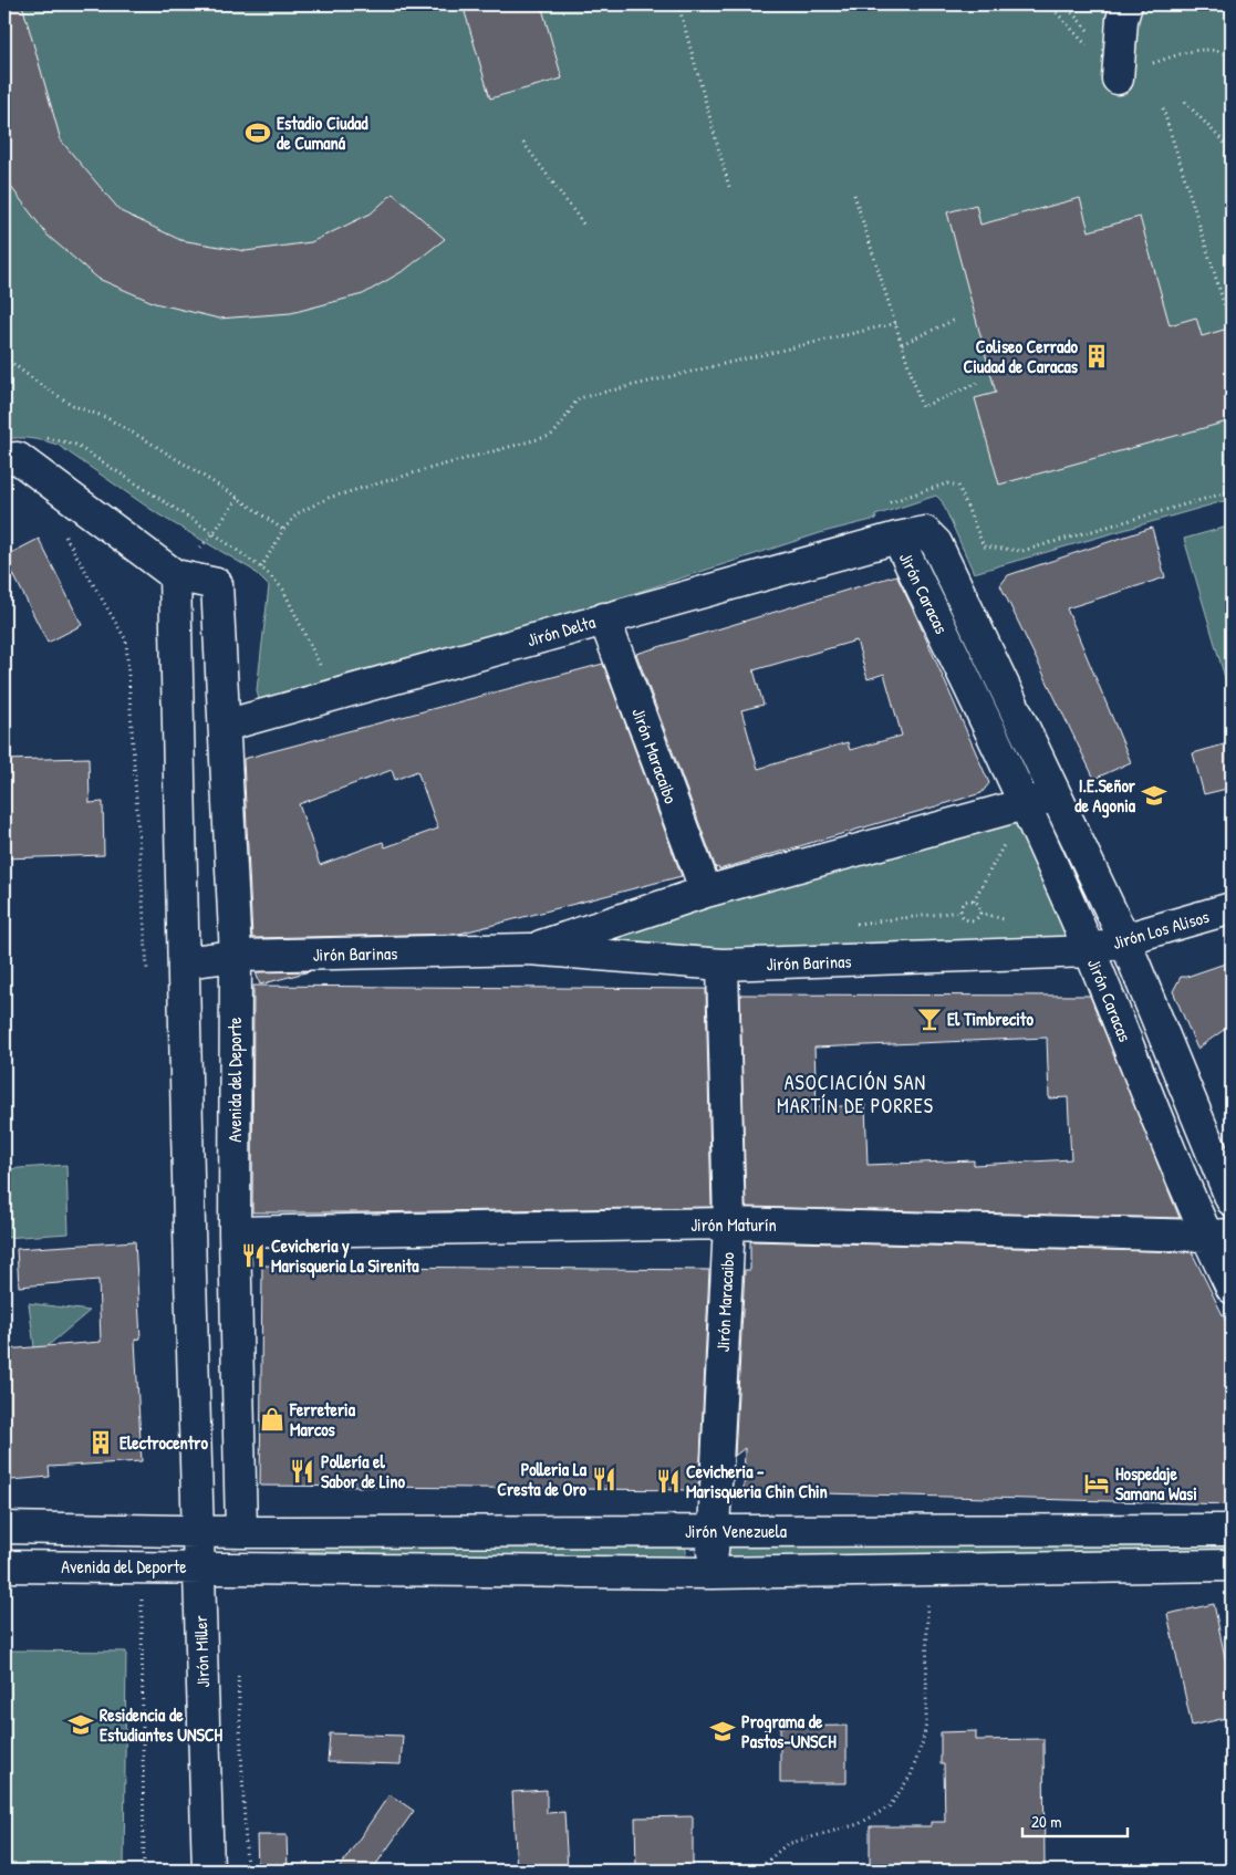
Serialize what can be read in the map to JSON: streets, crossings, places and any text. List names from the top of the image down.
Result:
{
  "streets": {
    "street": [
      "Jirón Caracas",
      "Jirón Delta",
      "Jirón Maracaibo",
      "Jirón Los Alisos",
      "Jirón Barinas",
      "Avenida del Deporte",
      "Jirón Maturín",
      "Jirón Venezuela",
      "Jirón Miller"
    ]
  },
  "crossings": [
    ["Jirón Caracas", "Jirón Delta"],
    ["Jirón Caracas", "Jirón Los Alisos"],
    ["Jirón Caracas", "Jirón Barinas"],
    ["Jirón Caracas", "Jirón Maturín"],
    ["Jirón Delta", "Jirón Maracaibo"],
    ["Jirón Delta", "Avenida del Deporte"],
    ["Jirón Maracaibo", "Jirón Barinas"],
    ["Jirón Maracaibo", "Avenida del Deporte"],
    ["Jirón Maracaibo", "Jirón Maturín"],
    ["Jirón Maracaibo", "Jirón Venezuela"],
    ["Jirón Los Alisos", "Jirón Barinas"],
    ["Jirón Barinas", "Avenida del Deporte"],
    ["Avenida del Deporte", "Jirón Maturín"],
    ["Avenida del Deporte", "Jirón Venezuela"],
    ["Avenida del Deporte", "Jirón Miller"]
  ],
  "districts": ["ASOCIACIÓN SAN MARTÍN DE PORRES"],
  "places": {
    "sports": ["Estadio Ciudad de Cumaná"],
    "building": ["Coliseo Cerrado Ciudad de Caracas", "Electrocentro"],
    "school or university": ["I.E.Señor de Agonia", "Residencia de Estudiantes UNSCH", "Programa de Pastos-UNSCH"],
    "bar": ["El Timbrecito"],
    "restaurant": [
      "Cevicheria y Marisqueria La Sirenita",
      "Pollería el Sabor de Lino",
      "Polleria La Cresta de Oro",
      "Cevicheria - Marisqueria Chin Chin"
    ],
    "shop": ["Ferreteria Marcos"],
    "hotel": ["Hospedaje Samana Wasi"]
  },
  "scale_bar": "20 m"
}
